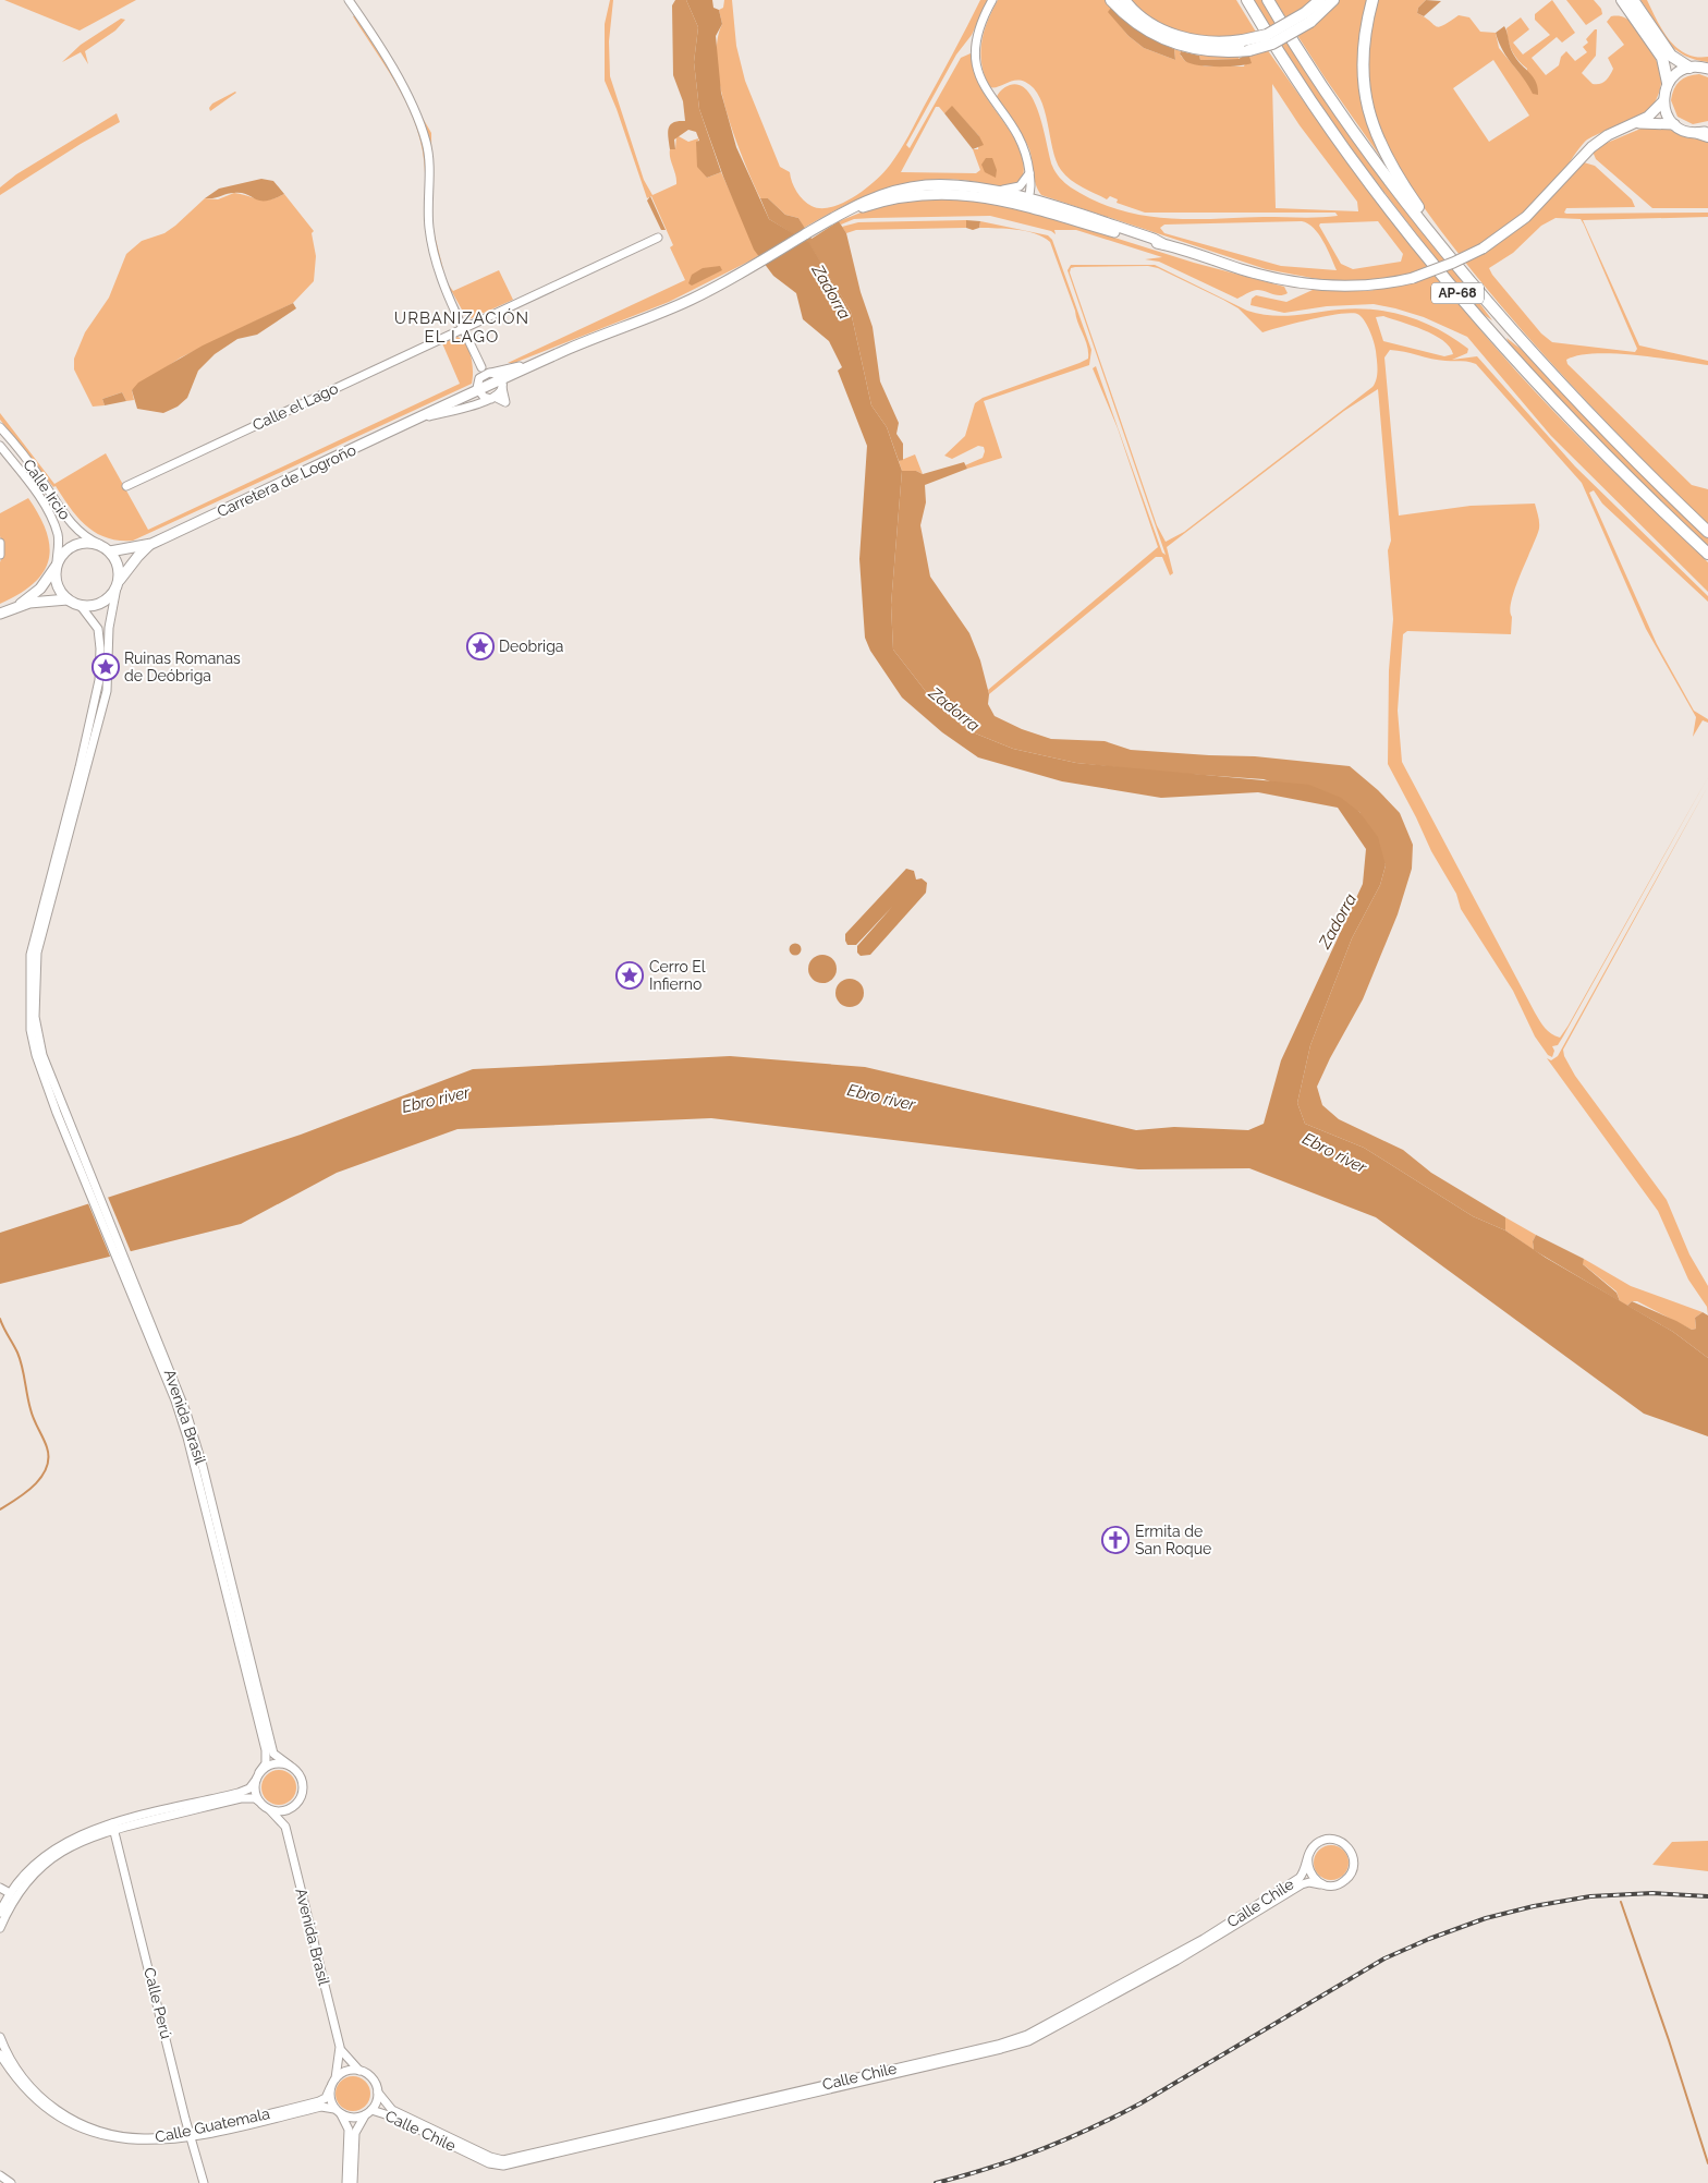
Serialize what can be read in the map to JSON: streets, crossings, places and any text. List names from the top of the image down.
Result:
{
  "streets": {
    "highway": ["AP-68"],
    "main road": ["Carretera de Logroño"],
    "street": [
      "Calle el Lago",
      "Calle Ircio",
      "Avenida Brasil",
      "Calle Chile",
      "Calle Perú",
      "Calle Guatemala"
    ]
  },
  "crossings": [
    ["Carretera de Logroño", "Calle Ircio"],
    ["Avenida Brasil", "Calle Chile"],
    ["Avenida Brasil", "Calle Guatemala"],
    ["Calle Chile", "Calle Guatemala"],
    ["Calle Perú", "Calle Guatemala"]
  ],
  "districts": ["URBANIZACIÓN EL LAGO"],
  "water": ["Zadorra", "Ebro river"],
  "places": {
    "place": ["Deobriga", "Ruinas Romanas de Deóbriga", "Cerro El Infierno"],
    "church": ["Ermita de San Roque"]
  }
}
